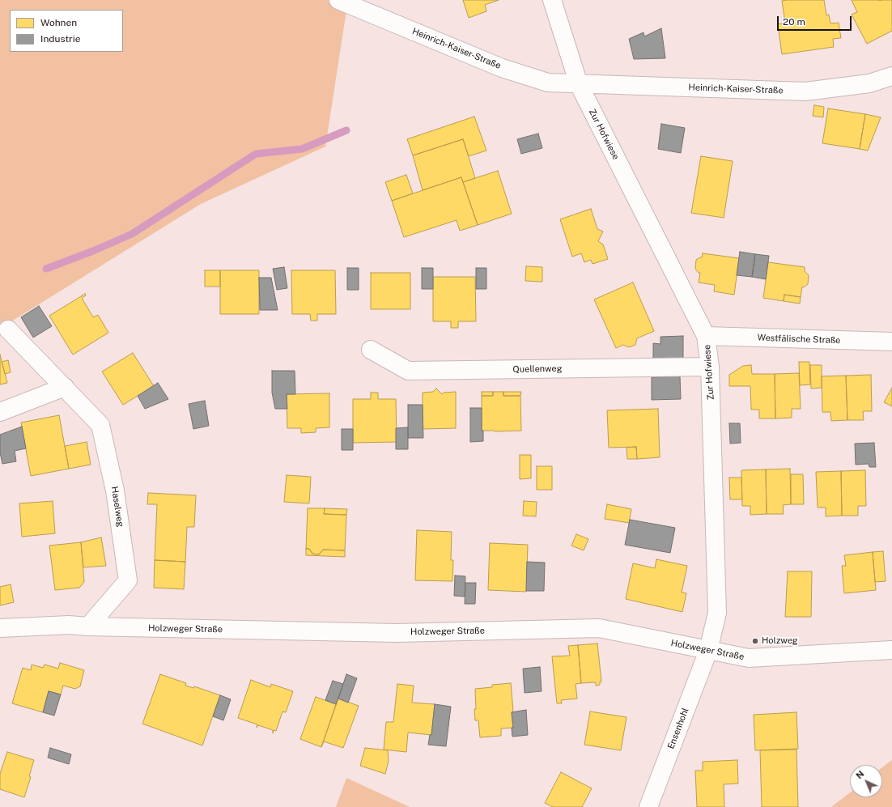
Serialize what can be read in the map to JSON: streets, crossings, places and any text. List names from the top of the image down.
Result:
{
  "streets": {
    "street": [
      "Heinrich-Kaiser-Straße",
      "Zur Hofwiese",
      "Westfälische Straße",
      "Quellenweg",
      "Haselweg",
      "Holzweger Straße",
      "Ensenhohl"
    ]
  },
  "crossings": [
    ["Heinrich-Kaiser-Straße", "Zur Hofwiese"],
    ["Zur Hofwiese", "Westfälische Straße"],
    ["Zur Hofwiese", "Quellenweg"],
    ["Zur Hofwiese", "Holzweger Straße"],
    ["Zur Hofwiese", "Ensenhohl"],
    ["Haselweg", "Holzweger Straße"],
    ["Holzweger Straße", "Ensenhohl"]
  ],
  "places": ["Holzweg"],
  "legend": ["Wohnen", "Industrie"],
  "scale_bar": "20 m",
  "north": "top left"
}
